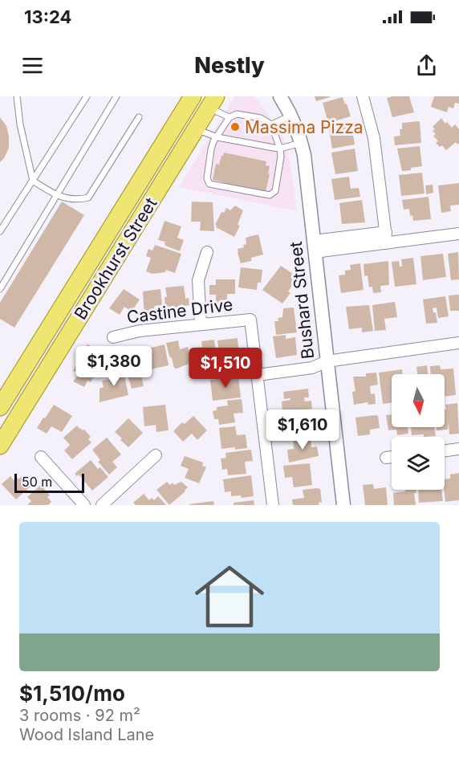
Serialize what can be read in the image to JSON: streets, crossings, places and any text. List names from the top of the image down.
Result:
{
  "streets": {
    "main road": ["Brookhurst Street"],
    "street": ["Bushard Street", "Castine Drive"]
  },
  "places": ["Massima Pizza"],
  "scale_bar": "50 m",
  "north": "bottom",
  "page": {
    "status": "13:24",
    "header": "Nestly",
    "price": ["$1,380", "$1,510", "$1,610"],
    "scale": "50 m",
    "list": [
      {
        "name": "$1,510/mo",
        "note": "3 rooms · 92 m² · Wood Island Lane"
      }
    ]
  }
}
